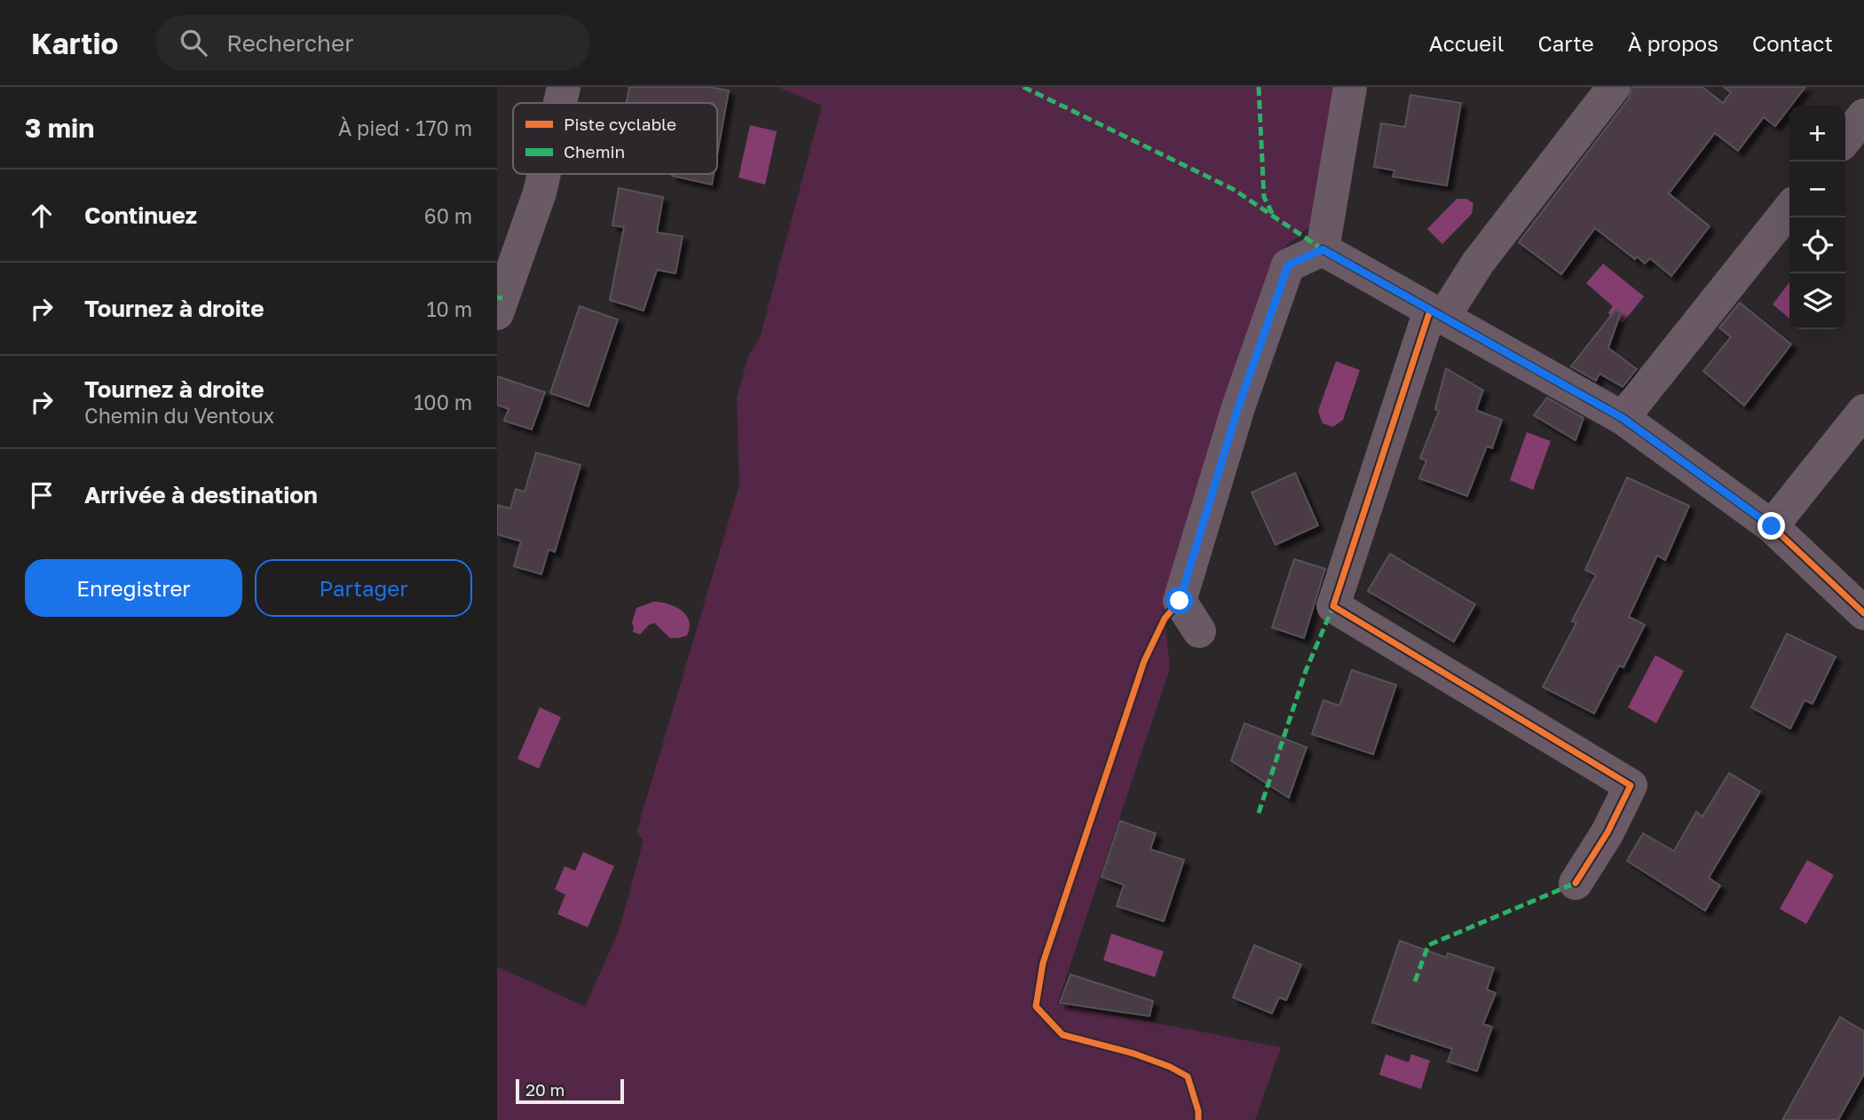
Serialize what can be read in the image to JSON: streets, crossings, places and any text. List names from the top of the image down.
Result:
{
  "legend": ["Piste cyclable", "Chemin"],
  "scale_bar": "20 m",
  "page": {
    "header": "Kartio",
    "search": "Rechercher",
    "nav": [
      "Accueil",
      "Carte",
      "À propos",
      "Contact"
    ],
    "heading": ["3 min", "À pied · 170 m"],
    "map_buttons": ["+", "−"],
    "list": [
      ["Continuez", "60 m"],
      ["Tournez à droite", "10 m"],
      ["Tournez à droite", "Chemin du Ventoux", "100 m"],
      "Arrivée à destination"
    ],
    "buttons": ["Enregistrer", "Partager"],
    "scale": "20 m"
  }
}
